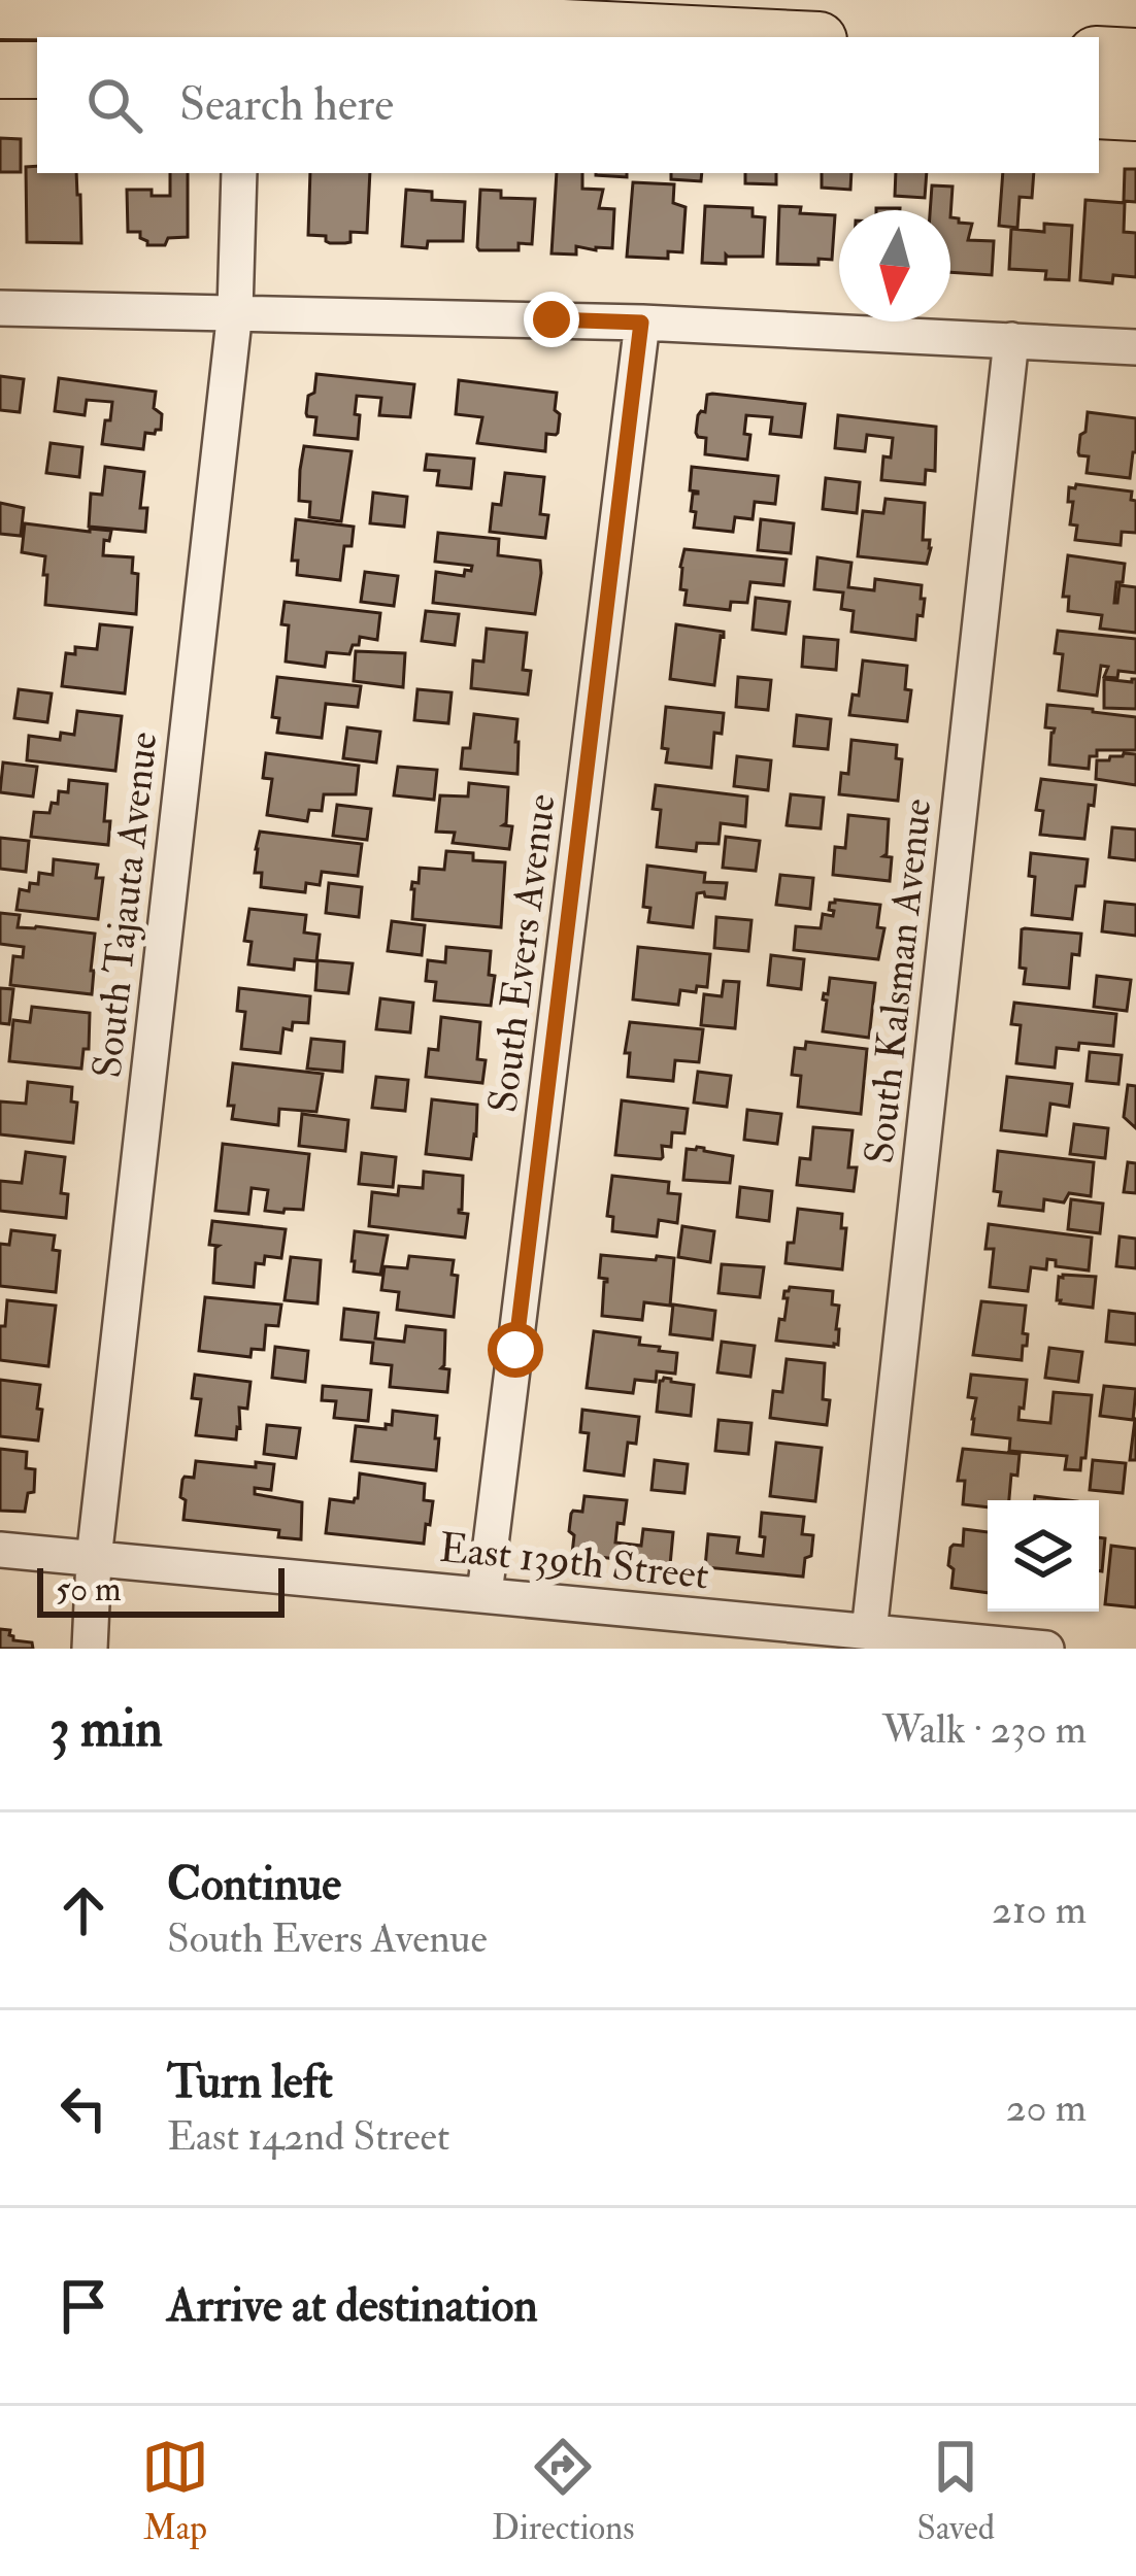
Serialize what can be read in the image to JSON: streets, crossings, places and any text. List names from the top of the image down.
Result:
{
  "streets": {
    "street": [
      "South Tajauta Avenue",
      "South Evers Avenue",
      "South Kalsman Avenue",
      "East 139th Street"
    ]
  },
  "crossings": [
    ["South Tajauta Avenue", "East 139th Street"],
    ["South Evers Avenue", "East 139th Street"],
    ["South Kalsman Avenue", "East 139th Street"]
  ],
  "scale_bar": "50 m",
  "north": "bottom",
  "page": {
    "search": "Search here",
    "scale": "50 m",
    "heading": ["3 min", "Walk · 230 m"],
    "list": [
      ["Continue", "South Evers Avenue", "210 m"],
      ["Turn left", "East 142nd Street", "20 m"],
      "Arrive at destination"
    ],
    "nav": ["Map", "Directions", "Saved"]
  }
}
